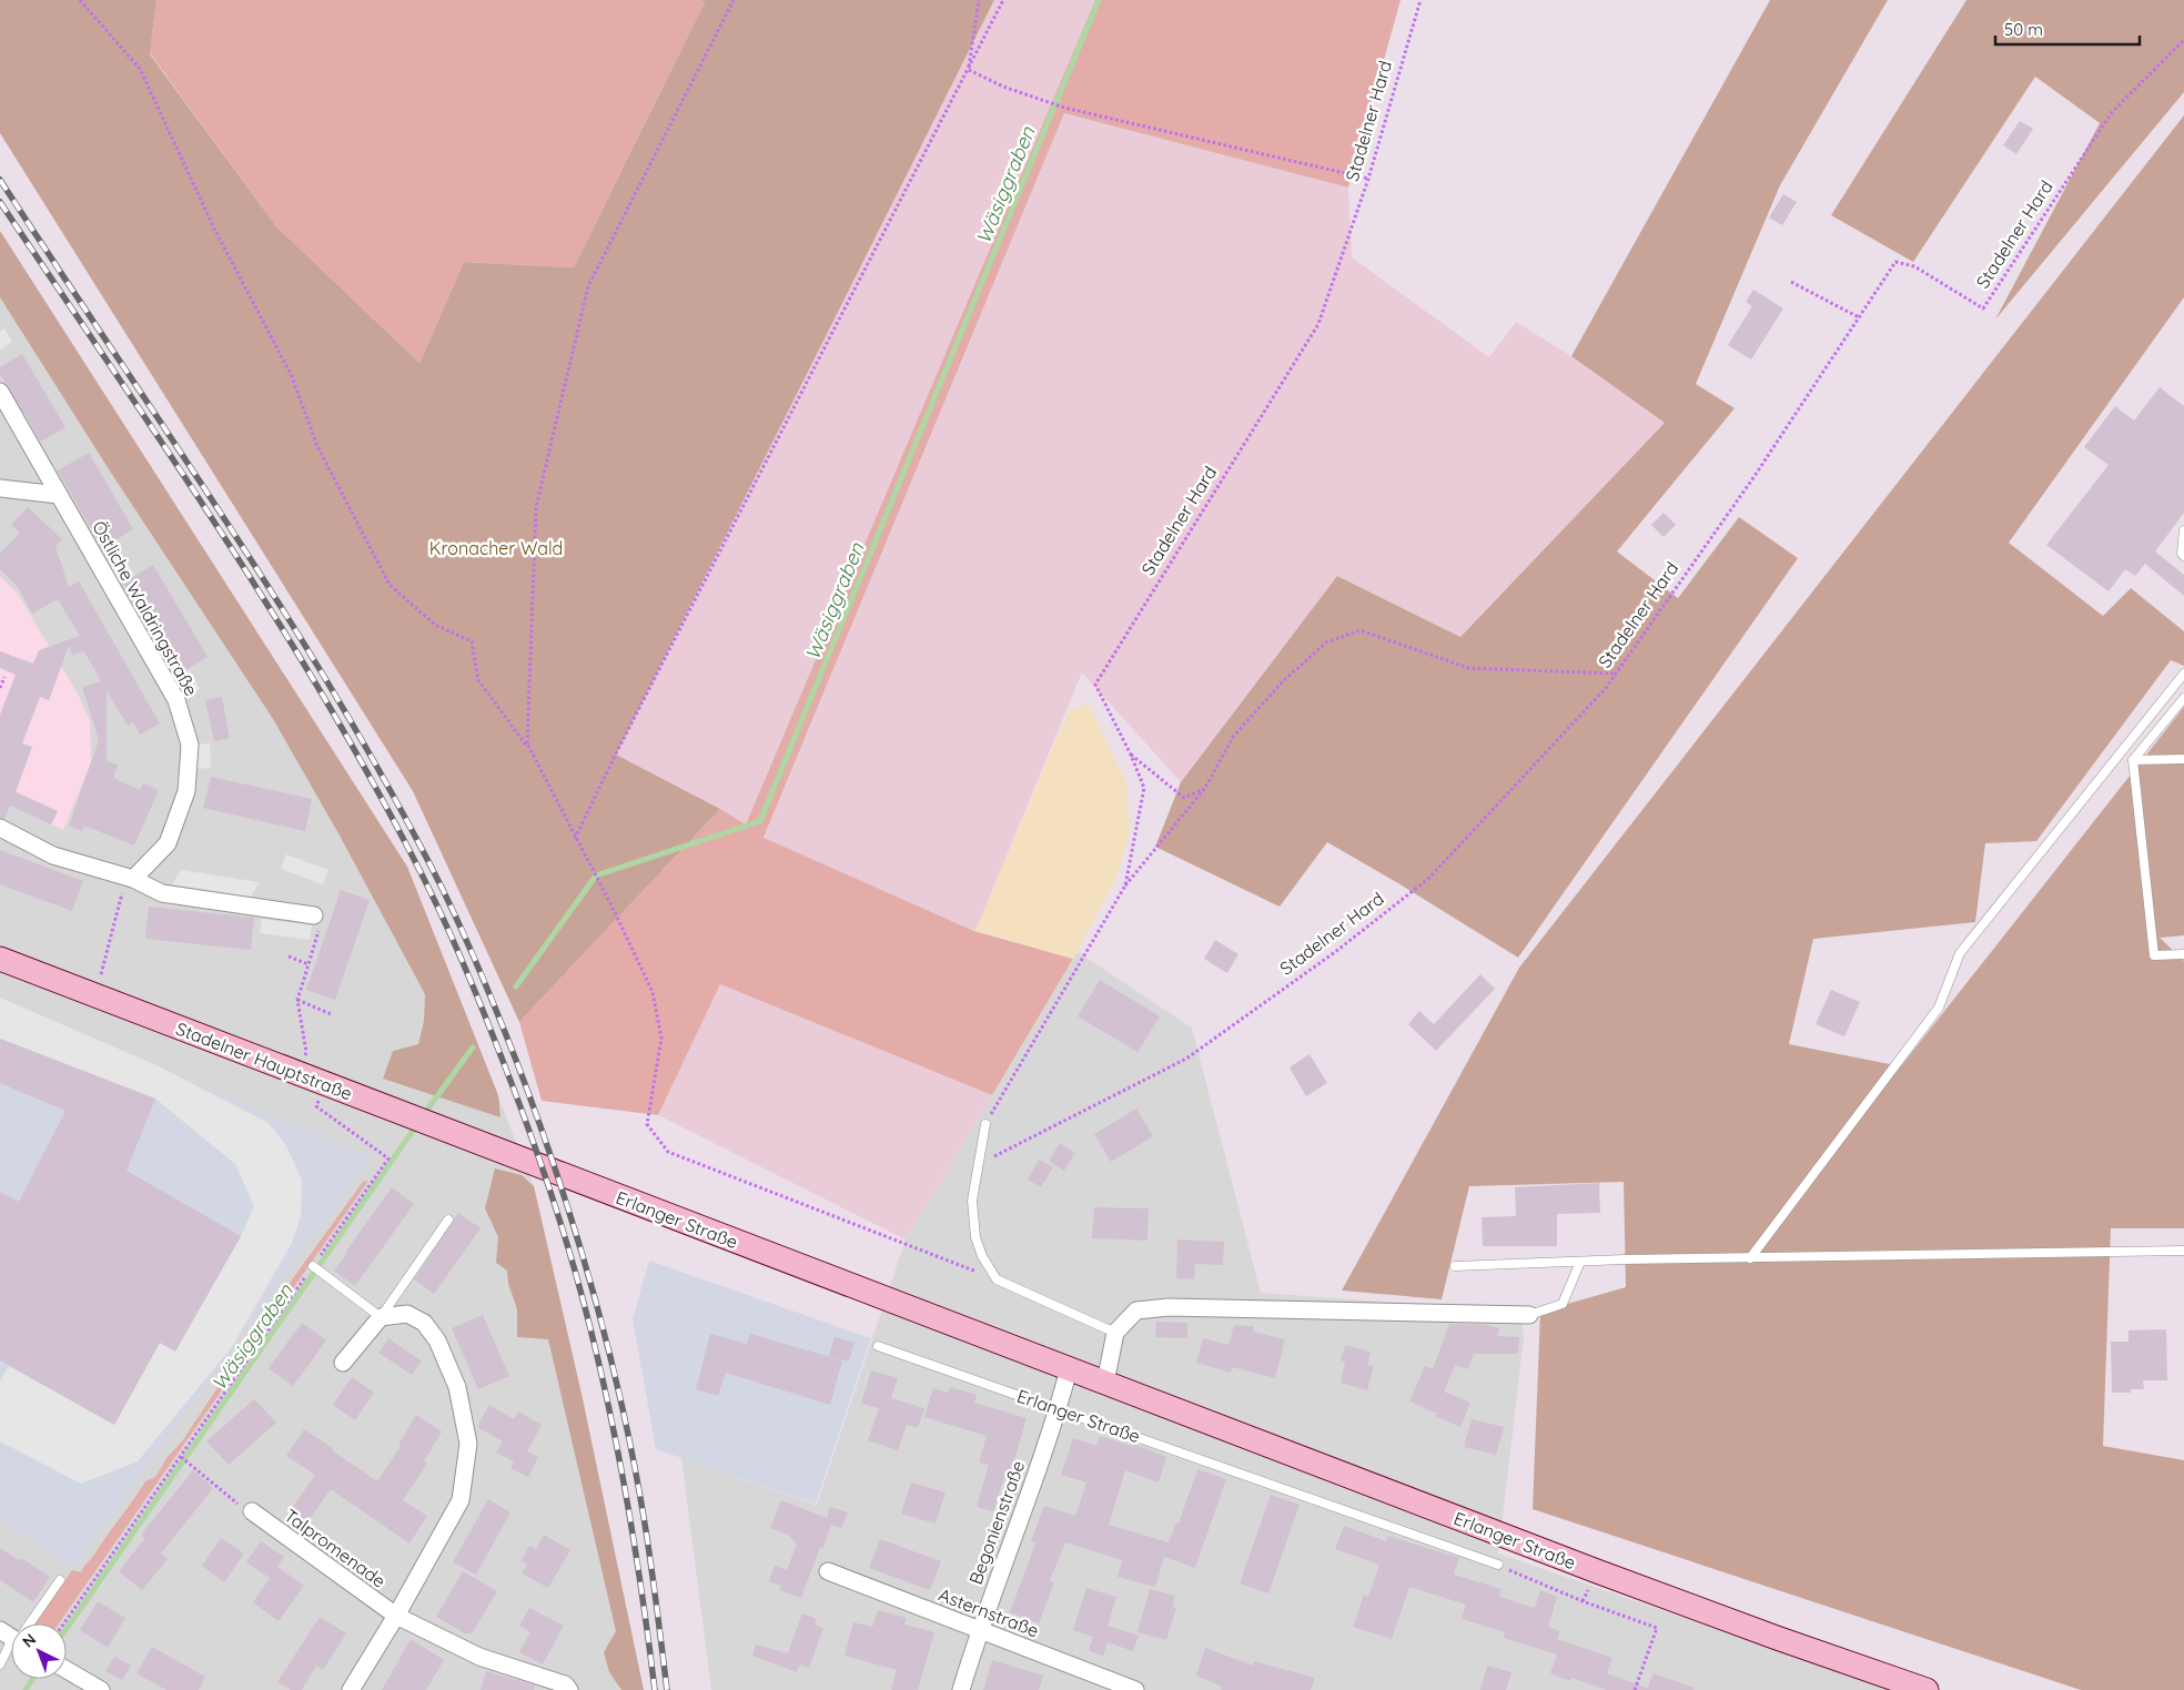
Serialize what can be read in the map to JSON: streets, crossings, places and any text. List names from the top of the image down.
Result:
{
  "streets": {
    "main road": ["Stadelner Hauptstraße", "Erlanger Straße"],
    "street": [
      "Östliche Waldringstraße",
      "Begonienstraße",
      "Talpromenade",
      "Asternstraße"
    ],
    "path": ["Stadelner Hard"]
  },
  "crossings": [
    ["Stadelner Hauptstraße", "Erlanger Straße"],
    ["Erlanger Straße", "Begonienstraße"],
    ["Begonienstraße", "Asternstraße"]
  ],
  "water": ["Wäsiggraben"],
  "parks": ["Kronacher Wald"],
  "scale_bar": "50 m",
  "north": "top left"
}
